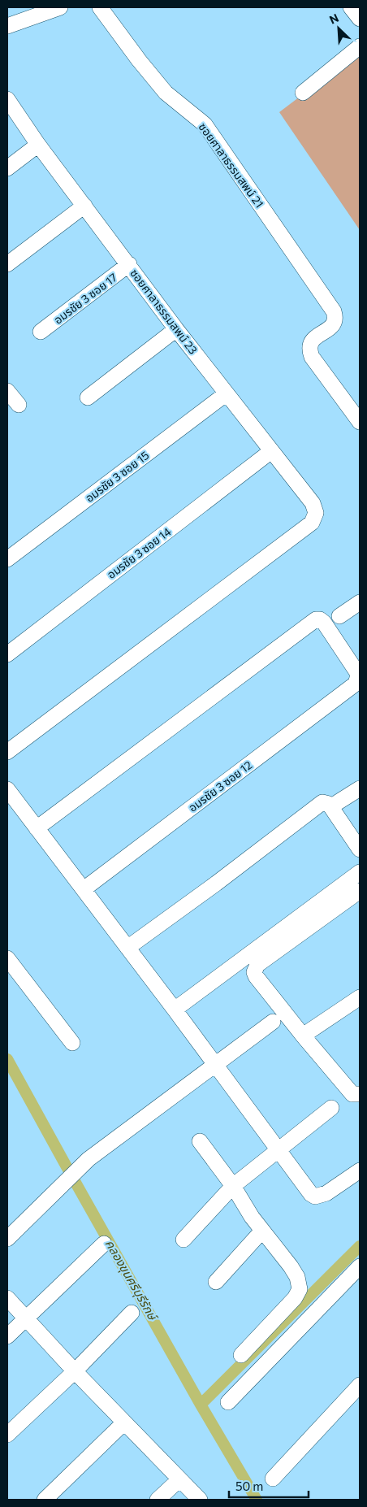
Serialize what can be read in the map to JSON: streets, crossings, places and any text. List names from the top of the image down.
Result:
{
  "streets": {
    "street": [
      "ซอยศาลาธรรมสพน์ 21",
      "อมรชัย 3 ซอย 17",
      "ซอยศาลาธรรมสพน์ 23",
      "อมรชัย 3 ซอย 15",
      "อมรชัย 3 ซอย 14",
      "อมรชัย 3 ซอย 12"
    ]
  },
  "crossings": [
    ["อมรชัย 3 ซอย 17", "ซอยศาลาธรรมสพน์ 23"],
    ["ซอยศาลาธรรมสพน์ 23", "อมรชัย 3 ซอย 15"],
    ["ซอยศาลาธรรมสพน์ 23", "อมรชัย 3 ซอย 14"]
  ],
  "water": ["คลองขุนศรีบุรีรักษ์"],
  "scale_bar": "50 m",
  "north": "top left"
}
